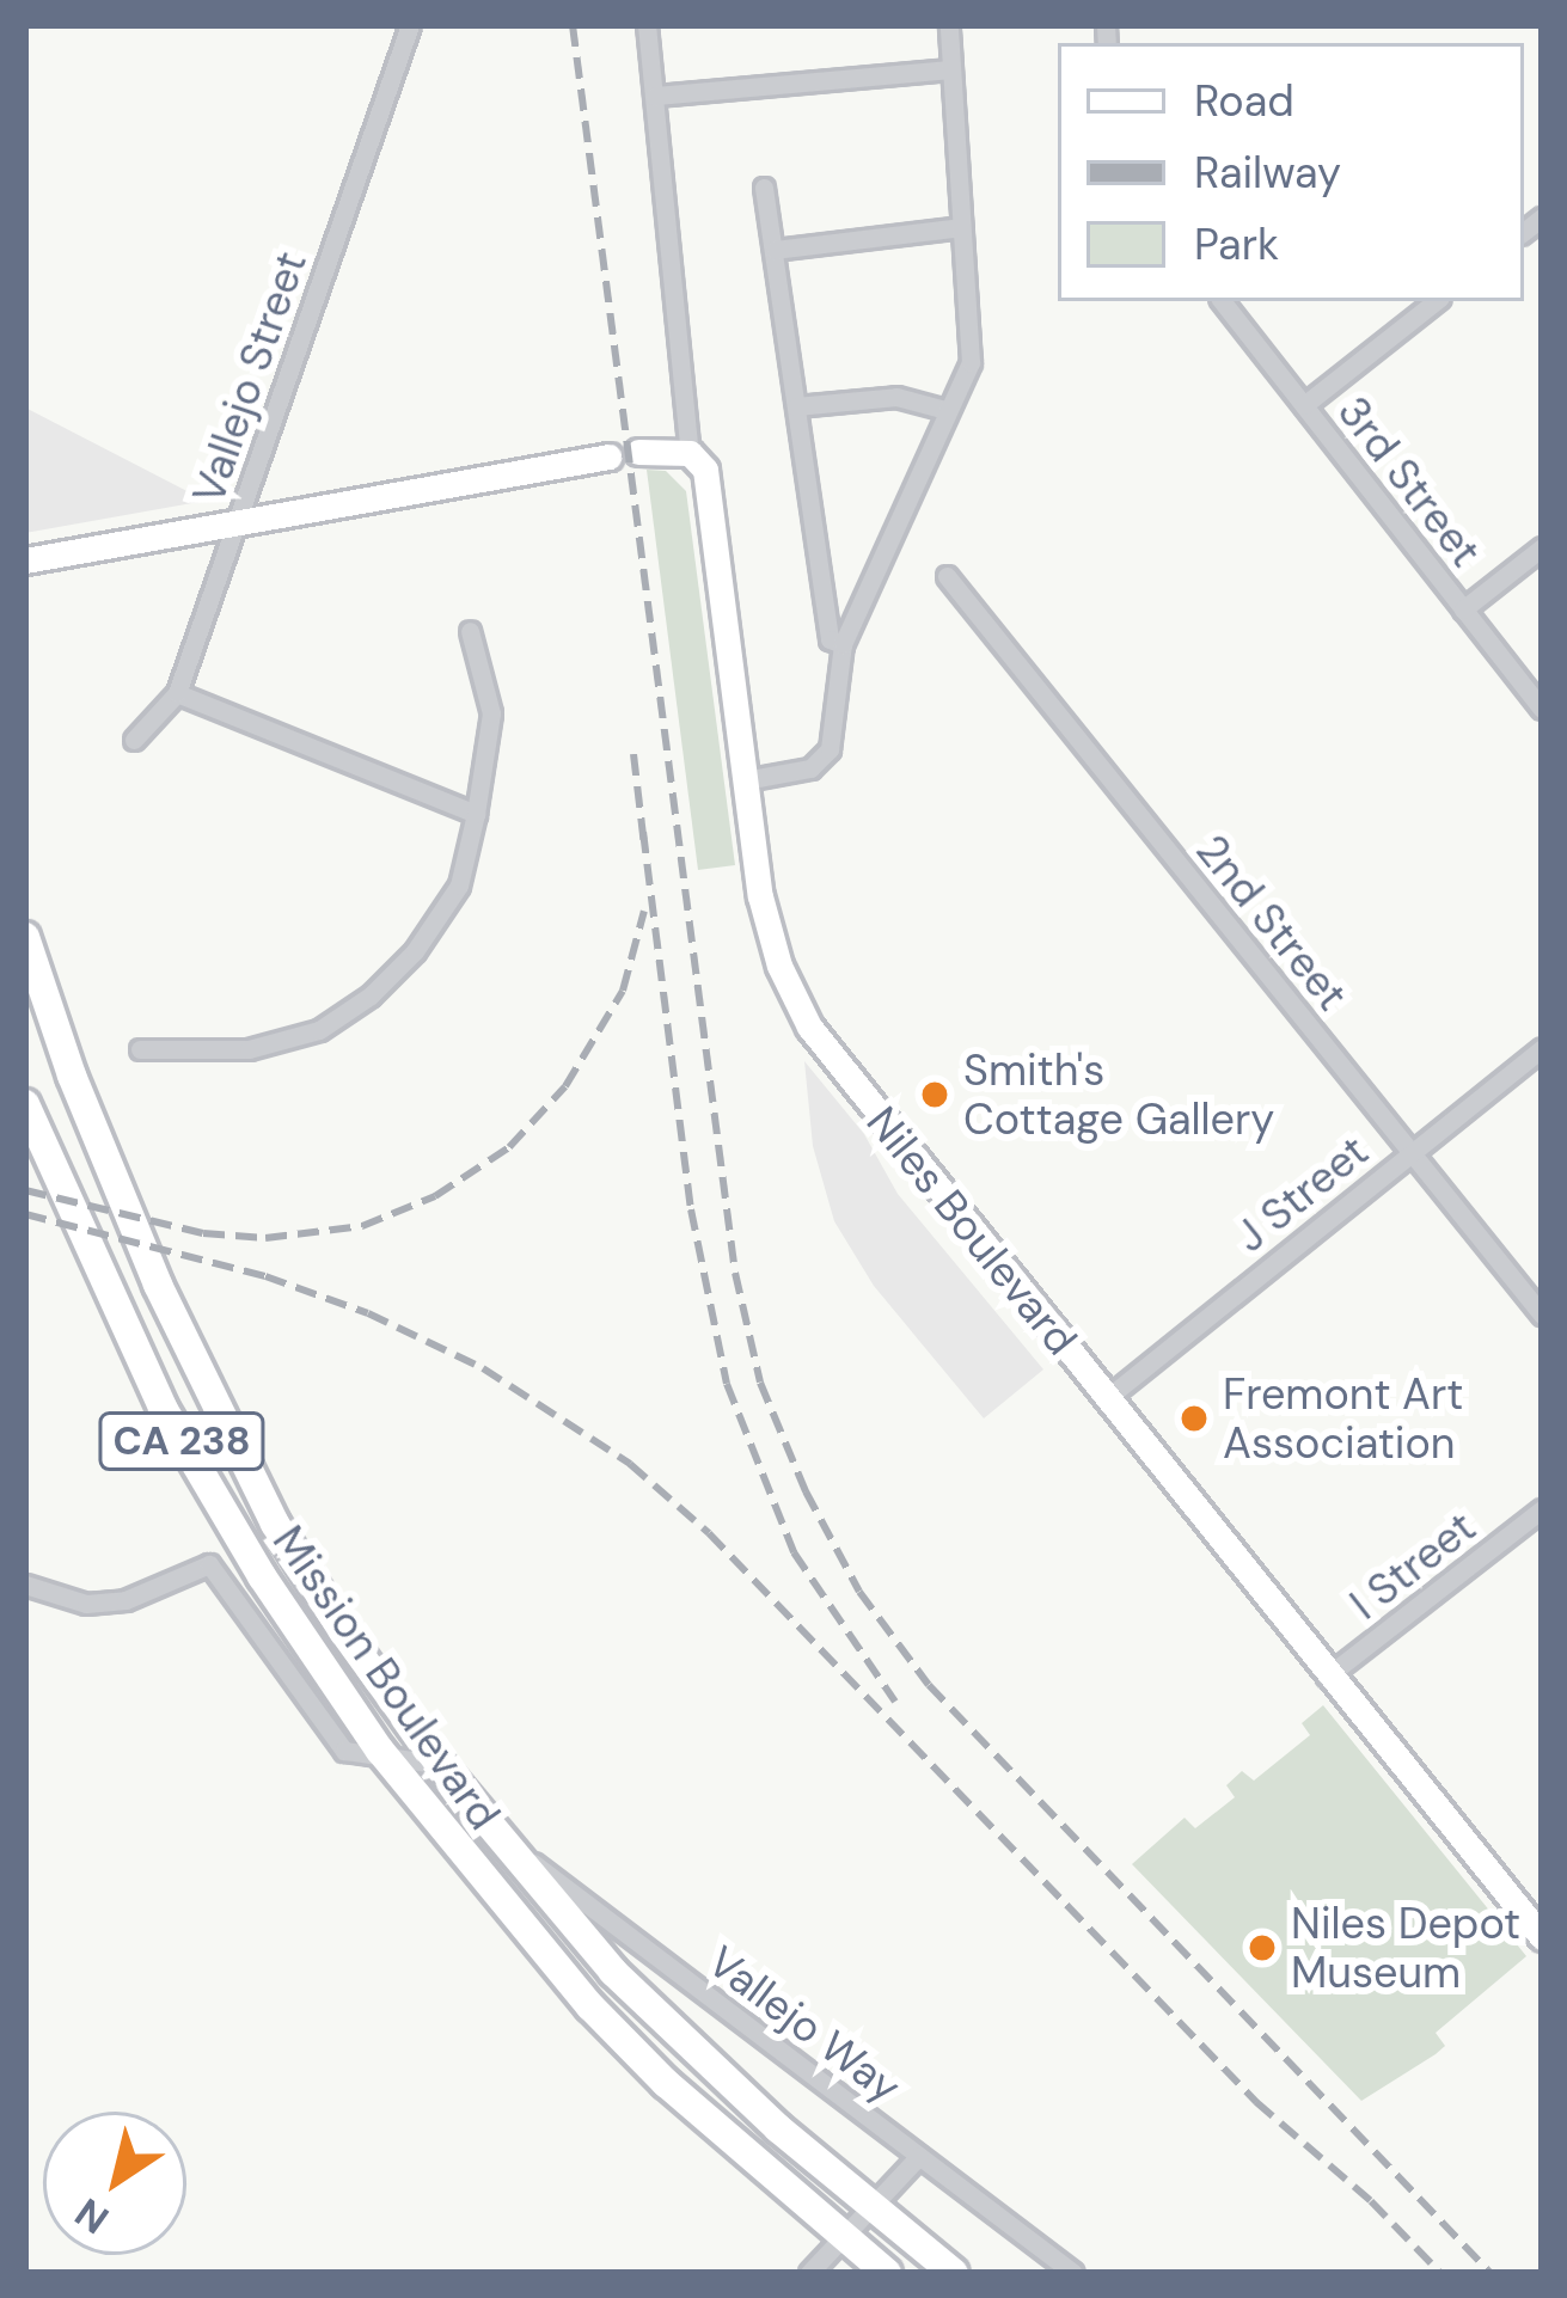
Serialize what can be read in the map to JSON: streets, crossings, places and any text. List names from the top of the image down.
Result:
{
  "streets": {
    "main road": ["Niles Boulevard", "CA 238", "Mission Boulevard"],
    "street": [
      "Vallejo Street",
      "3rd Street",
      "2nd Street",
      "J Street",
      "I Street",
      "Vallejo Way"
    ]
  },
  "crossings": [
    ["2nd Street", "J Street"],
    ["J Street", "Niles Boulevard"],
    ["Niles Boulevard", "I Street"],
    ["Mission Boulevard", "Vallejo Way"]
  ],
  "places": ["Smith's Cottage Gallery", "Fremont Art Association", "Niles Depot Museum"],
  "legend": ["Road", "Railway", "Park"],
  "north": "bottom left"
}
